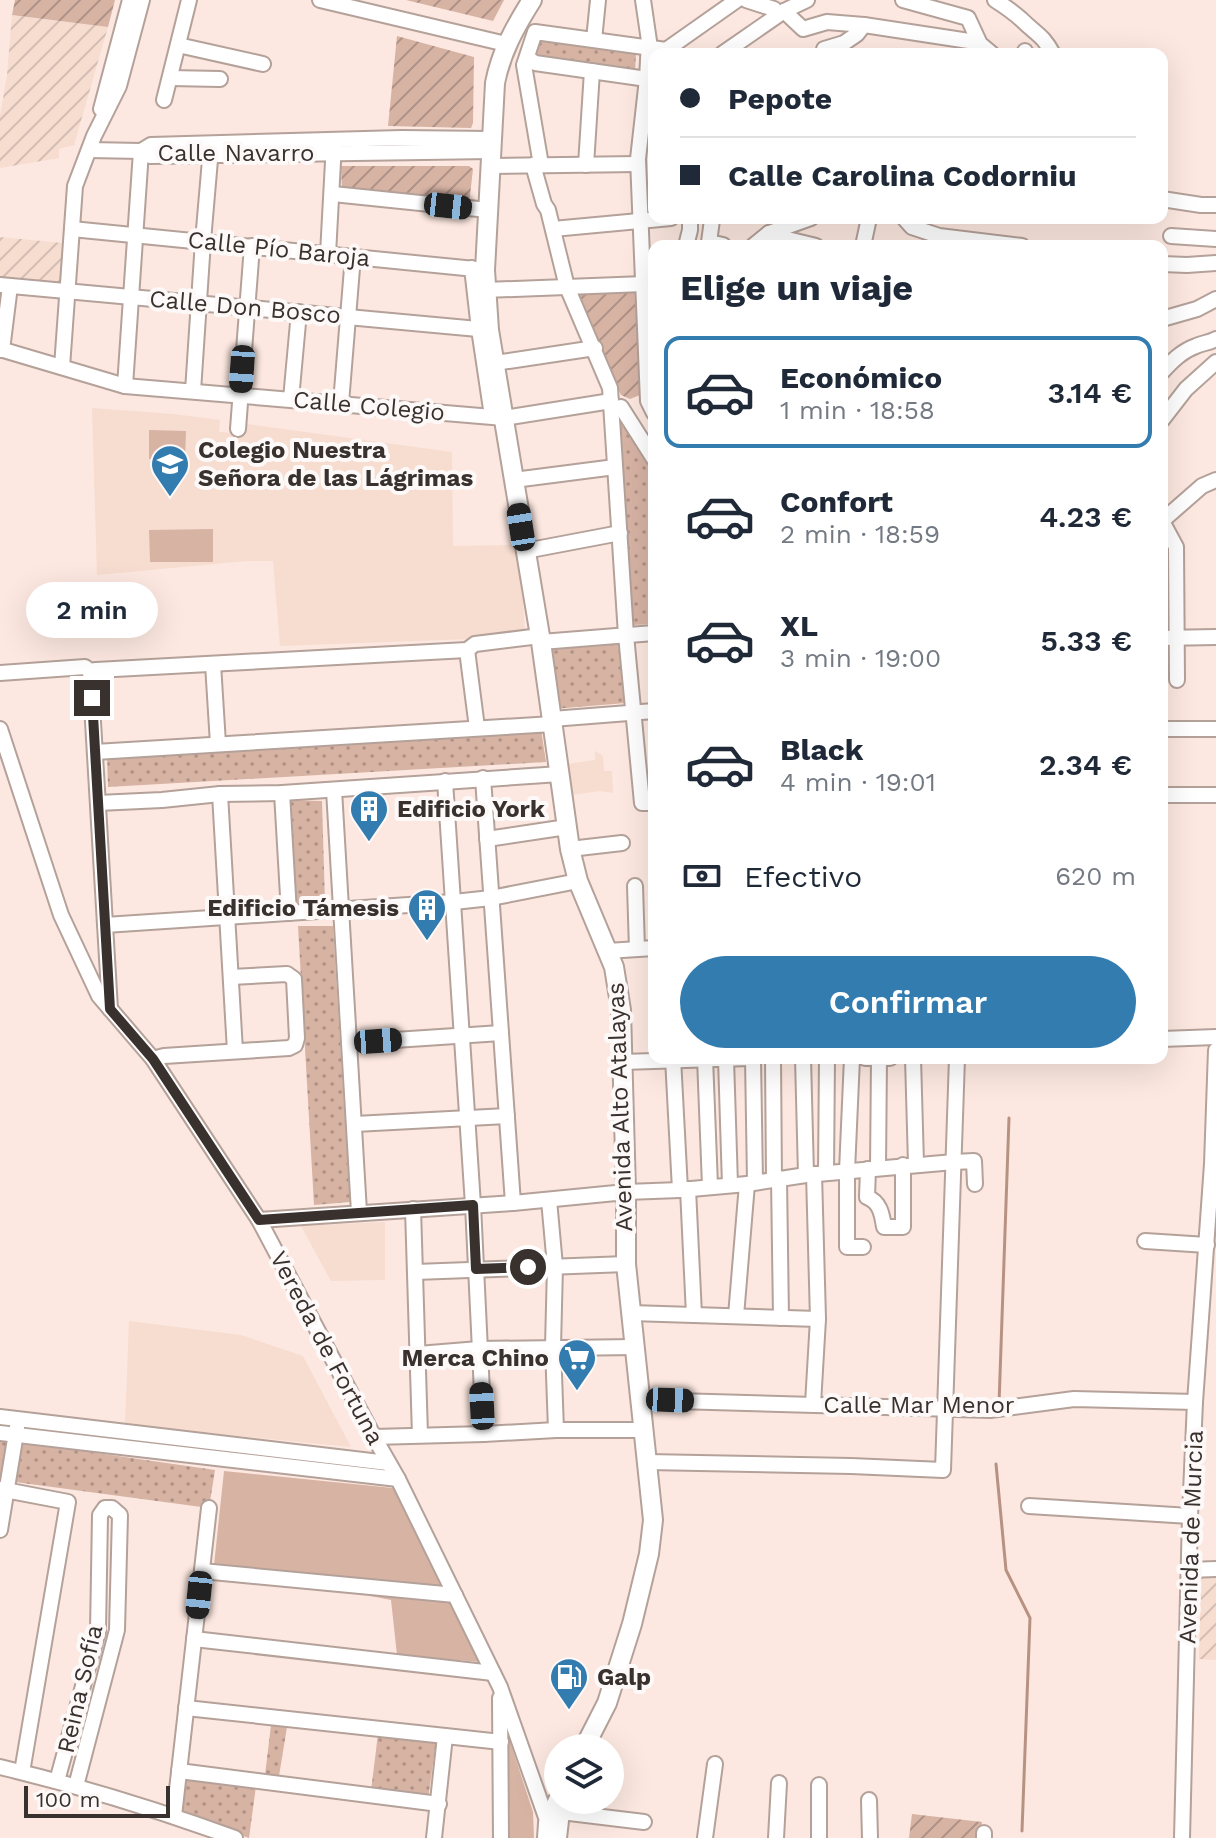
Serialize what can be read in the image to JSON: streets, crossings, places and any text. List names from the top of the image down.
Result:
{
  "streets": {
    "main road": ["Avenida Alto Atalayas"],
    "street": [
      "Calle Navarro",
      "Calle Pío Baroja",
      "Calle Don Bosco",
      "Calle Colegio",
      "Vereda de Fortuna",
      "Calle Mar Menor",
      "Avenida de Murcia",
      "Reina Sofía"
    ]
  },
  "crossings": [
    ["Calle Navarro", "Avenida Alto Atalayas"],
    ["Calle Pío Baroja", "Avenida Alto Atalayas"],
    ["Calle Don Bosco", "Avenida Alto Atalayas"],
    ["Calle Colegio", "Avenida Alto Atalayas"],
    ["Avenida Alto Atalayas", "Calle Mar Menor"],
    ["Calle Mar Menor", "Avenida de Murcia"]
  ],
  "places": {
    "school or university": ["Colegio Nuestra Señora de las Lágrimas"],
    "building": ["Edificio York", "Edificio Támesis"],
    "supermarket": ["Merca Chino"],
    "fuel station": ["Galp"]
  },
  "scale_bar": "100 m",
  "page": {
    "banner": ["Pepote", "Calle Carolina Codorniu"],
    "heading": "Elige un viaje",
    "list": [
      {
        "name": "Económico",
        "note": "1 min · 18:58",
        "value": "3.14 €"
      },
      {
        "name": "Confort",
        "note": "2 min · 18:59",
        "value": "4.23 €"
      },
      {
        "name": "XL",
        "note": "3 min · 19:00",
        "value": "5.33 €"
      },
      {
        "name": "Black",
        "note": "4 min · 19:01",
        "value": "2.34 €"
      }
    ],
    "bubble": "2 min",
    "pay": ["Efectivo", "620 m"],
    "buttons": "Confirmar",
    "scale": "100 m"
  }
}
